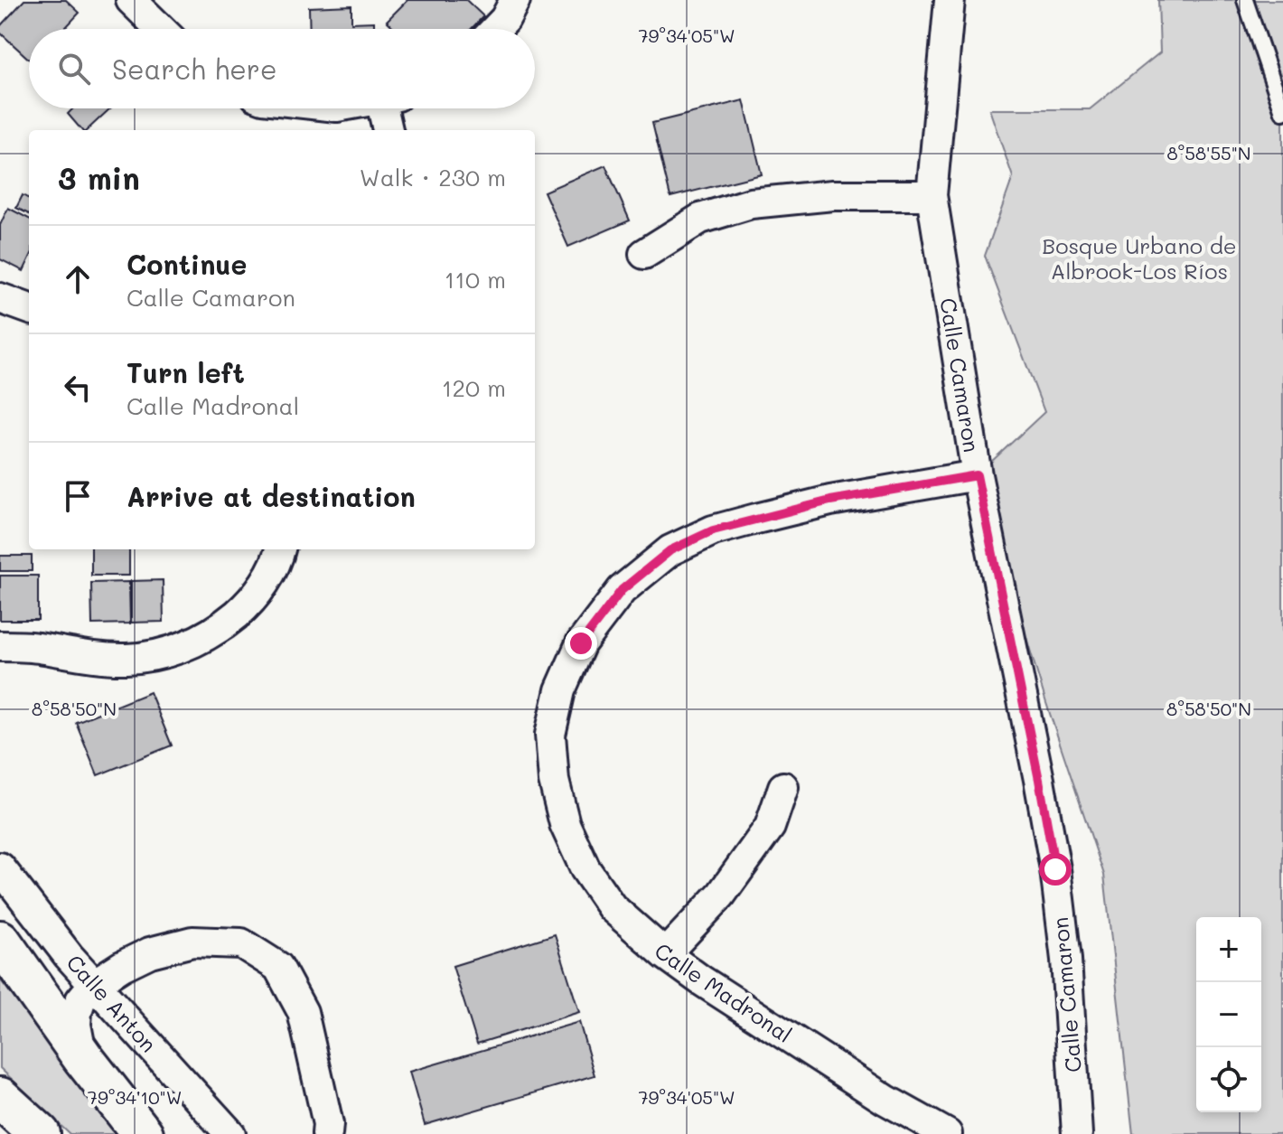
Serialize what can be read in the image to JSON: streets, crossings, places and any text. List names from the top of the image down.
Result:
{
  "streets": {
    "street": ["Calle Camaron", "Calle Madronal", "Calle Anton"]
  },
  "crossings": [
    ["Calle Camaron", "Calle Madronal"]
  ],
  "parks": ["Bosque Urbano de Albrook-Los Ríos"],
  "page": {
    "search": "Search here",
    "heading": ["3 min", "Walk · 230 m"],
    "list": [
      ["Continue", "Calle Camaron", "110 m"],
      ["Turn left", "Calle Madronal", "120 m"],
      "Arrive at destination"
    ],
    "map_buttons": ["+", "−"]
  },
  "coordinates": [
    "79°34'05\"W",
    "8°58'55\"N",
    "8°58'50\"N",
    "79°34'10\"W"
  ]
}
